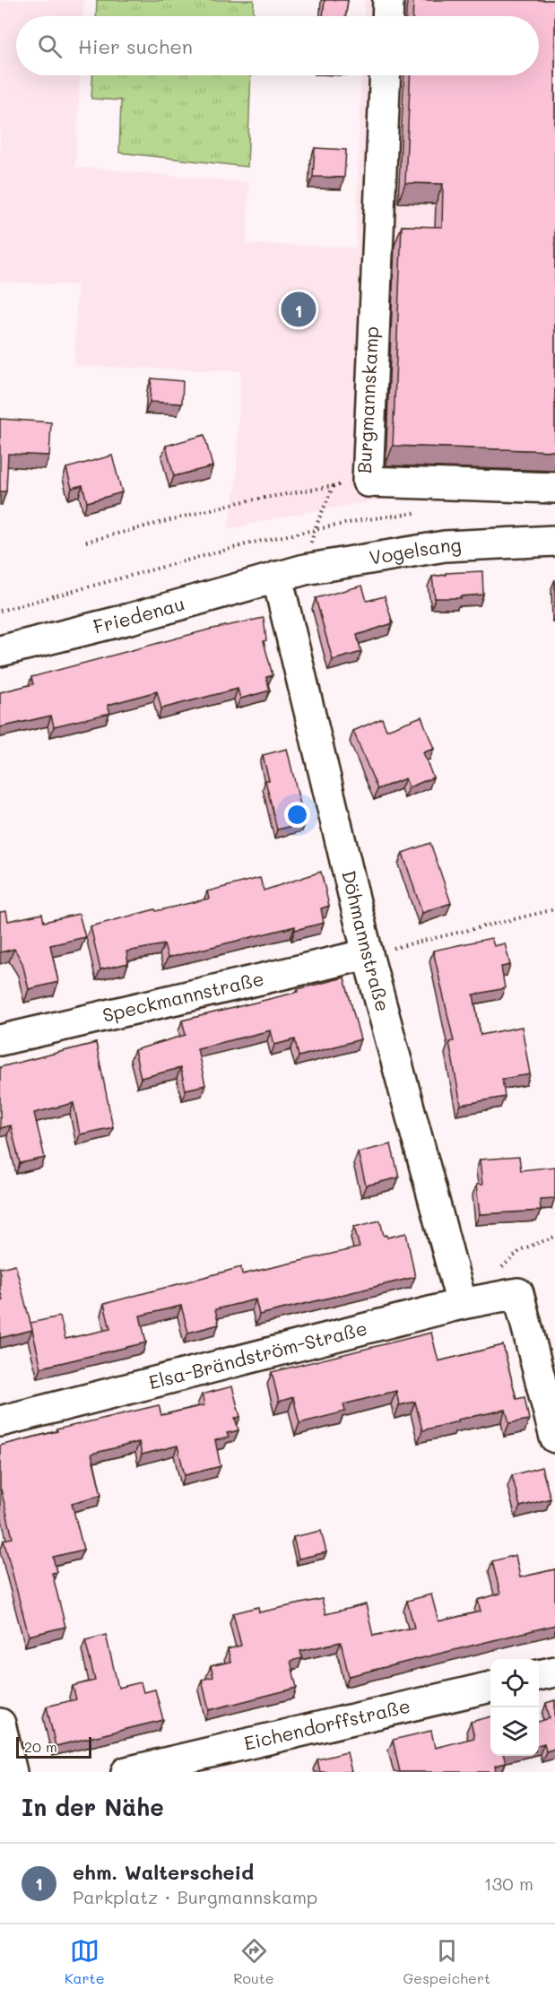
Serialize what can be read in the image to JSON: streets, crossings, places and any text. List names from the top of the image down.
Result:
{
  "streets": {
    "street": [
      "Burgmannskamp",
      "Vogelsang",
      "Friedenau",
      "Döhmannstraße",
      "Speckmannstraße",
      "Elsa-Brändström-Straße",
      "Eichendorffstraße"
    ]
  },
  "crossings": [
    ["Vogelsang", "Friedenau"],
    ["Vogelsang", "Döhmannstraße"],
    ["Friedenau", "Döhmannstraße"],
    ["Döhmannstraße", "Speckmannstraße"],
    ["Döhmannstraße", "Elsa-Brändström-Straße"]
  ],
  "scale_bar": "20 m",
  "page": {
    "search": "Hier suchen",
    "pins": "1",
    "scale": "20 m",
    "heading": "In der Nähe",
    "list": [
      {
        "mark": "1",
        "name": "ehm. Walterscheid",
        "note": "Parkplatz · Burgmannskamp",
        "value": "130 m"
      }
    ],
    "nav": ["Karte", "Route", "Gespeichert"]
  }
}
